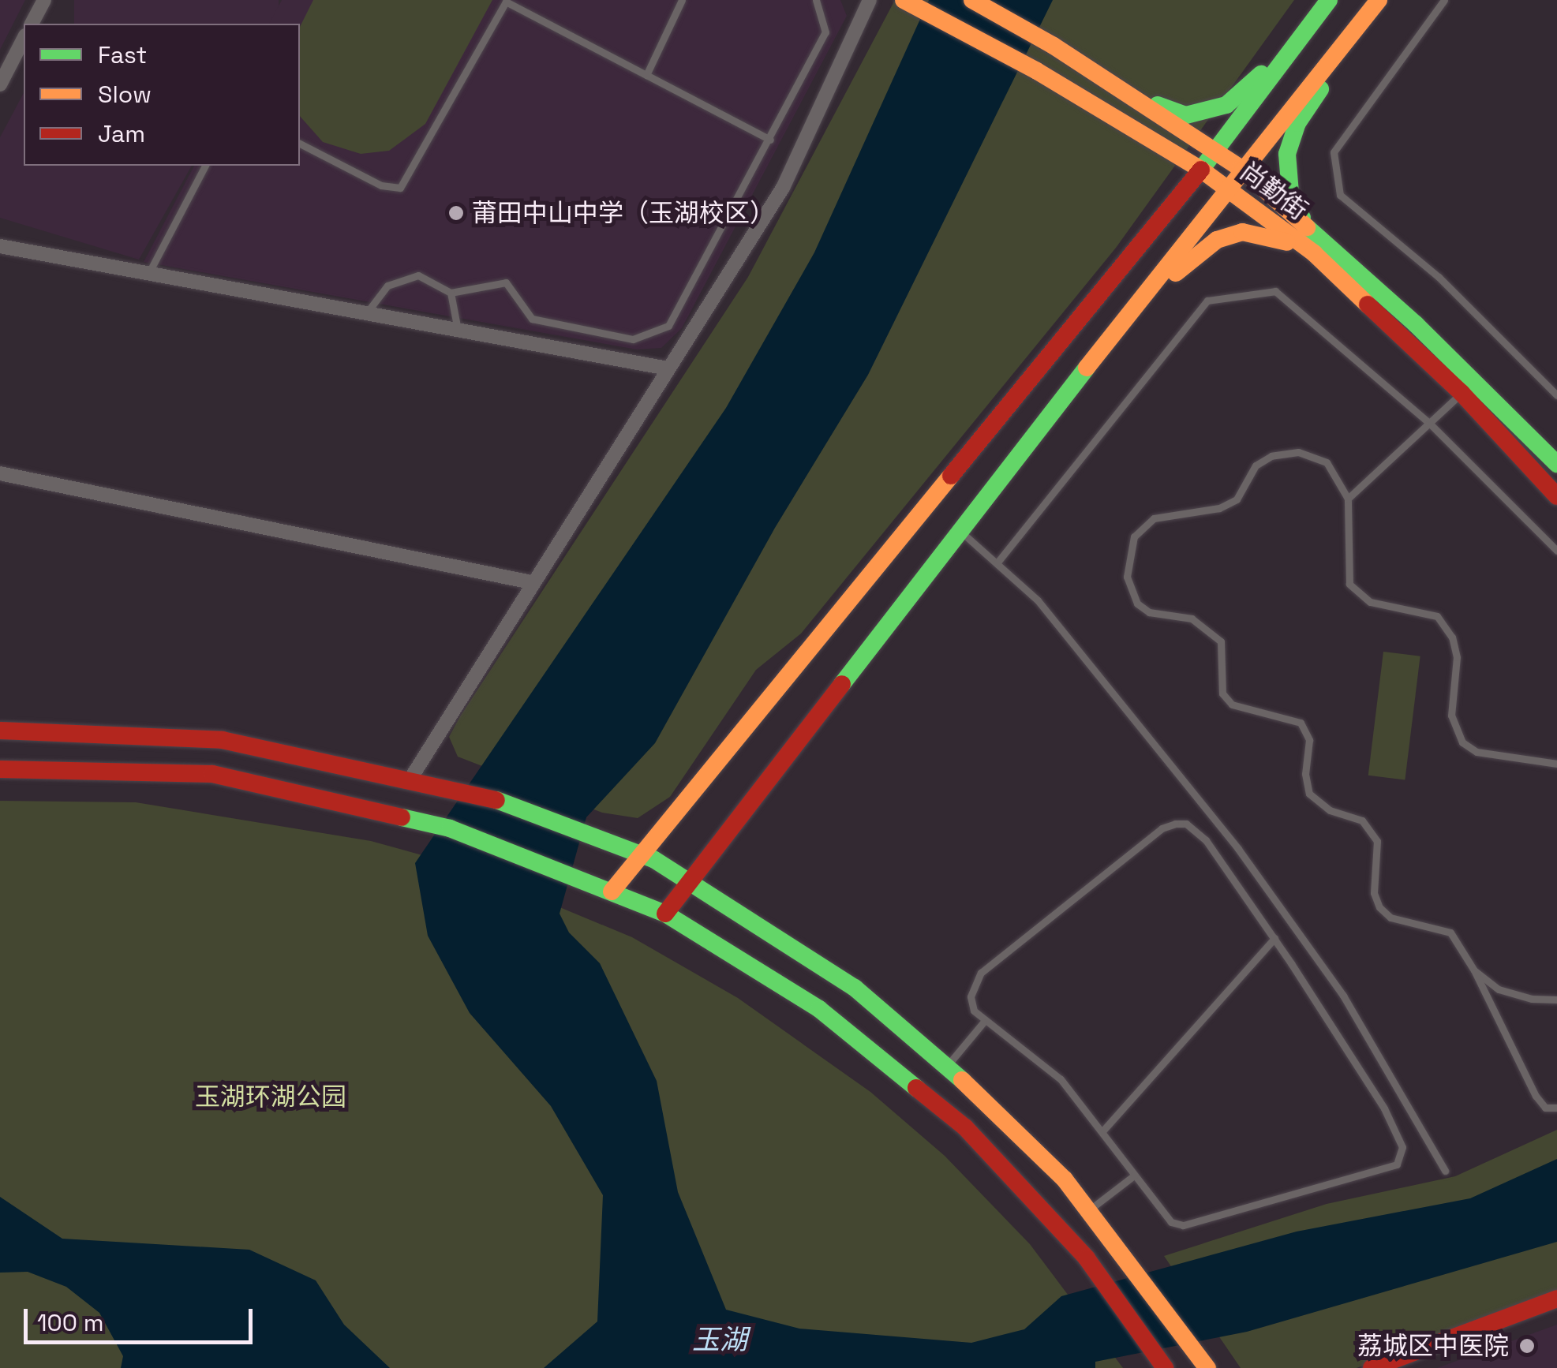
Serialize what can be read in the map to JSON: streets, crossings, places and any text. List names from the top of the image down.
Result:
{
  "streets": {
    "main road": ["尚勤街"]
  },
  "water": ["玉湖"],
  "parks": ["玉湖环湖公园"],
  "places": ["莆田中山中学（玉湖校区）", "荔城区中医院"],
  "legend": ["Fast", "Slow", "Jam"],
  "scale_bar": "100 m"
}
